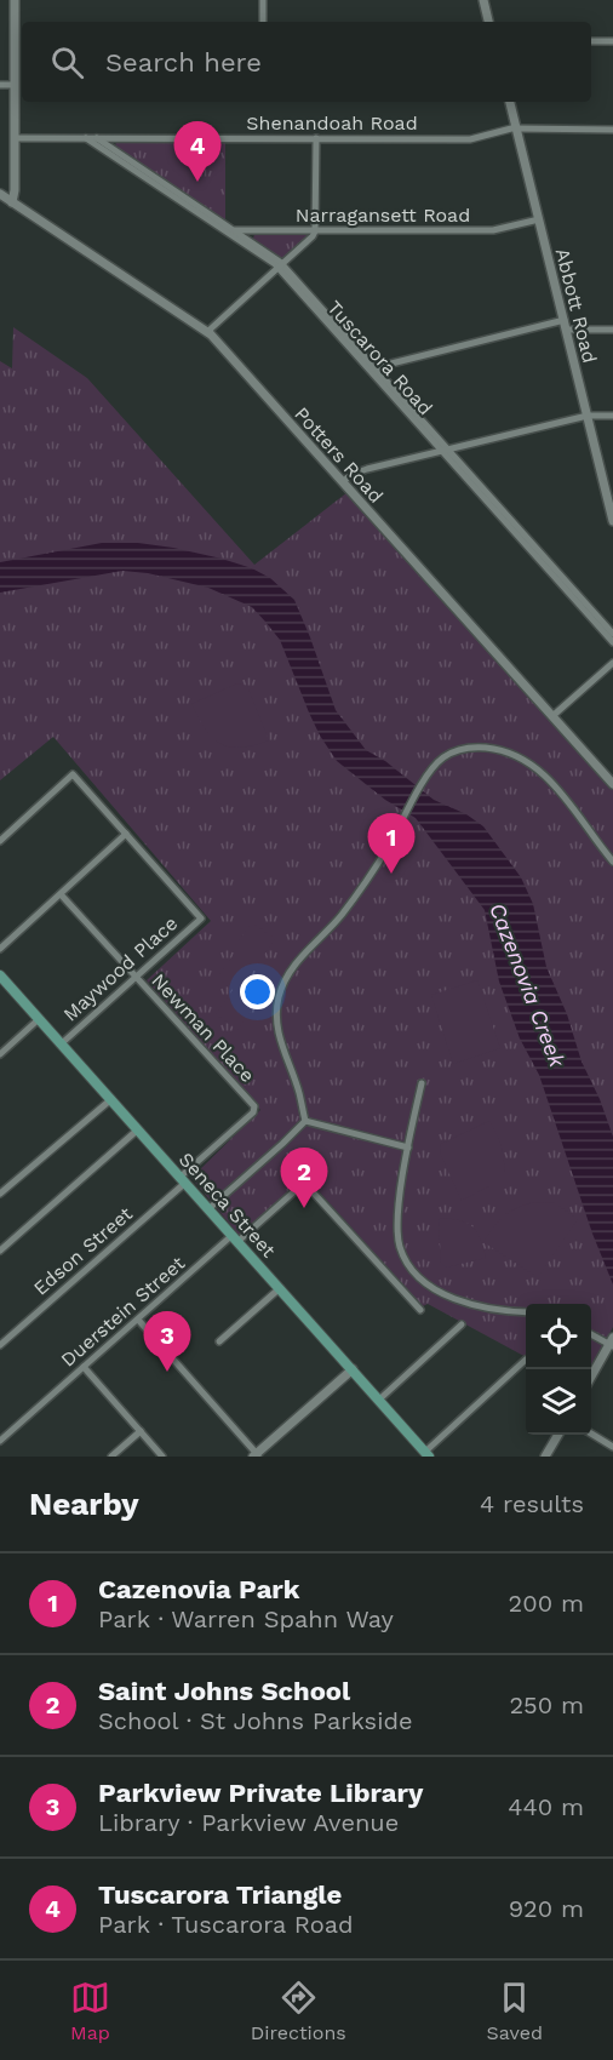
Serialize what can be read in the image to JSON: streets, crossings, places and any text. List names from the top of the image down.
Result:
{
  "streets": {
    "main road": ["Seneca Street"],
    "street": [
      "Shenandoah Road",
      "Narragansett Road",
      "Abbott Road",
      "Tuscarora Road",
      "Potters Road",
      "Maywood Place",
      "Newman Place",
      "Edson Street",
      "Duerstein Street"
    ]
  },
  "crossings": [
    ["Shenandoah Road", "Abbott Road"],
    ["Shenandoah Road", "Tuscarora Road"],
    ["Narragansett Road", "Abbott Road"],
    ["Narragansett Road", "Tuscarora Road"],
    ["Maywood Place", "Newman Place"],
    ["Maywood Place", "Seneca Street"],
    ["Newman Place", "Seneca Street"],
    ["Newman Place", "Edson Street"],
    ["Seneca Street", "Edson Street"],
    ["Seneca Street", "Duerstein Street"]
  ],
  "water": ["Cazenovia Creek"],
  "page": {
    "search": "Search here",
    "pins": [
      "4",
      "1",
      "2",
      "3"
    ],
    "heading": ["Nearby", "4 results"],
    "list": [
      {
        "mark": "1",
        "name": "Cazenovia Park",
        "note": "Park · Warren Spahn Way",
        "value": "200 m"
      },
      {
        "mark": "2",
        "name": "Saint Johns School",
        "note": "School · St Johns Parkside",
        "value": "250 m"
      },
      {
        "mark": "3",
        "name": "Parkview Private Library",
        "note": "Library · Parkview Avenue",
        "value": "440 m"
      },
      {
        "mark": "4",
        "name": "Tuscarora Triangle",
        "note": "Park · Tuscarora Road",
        "value": "920 m"
      }
    ],
    "nav": ["Map", "Directions", "Saved"]
  }
}
